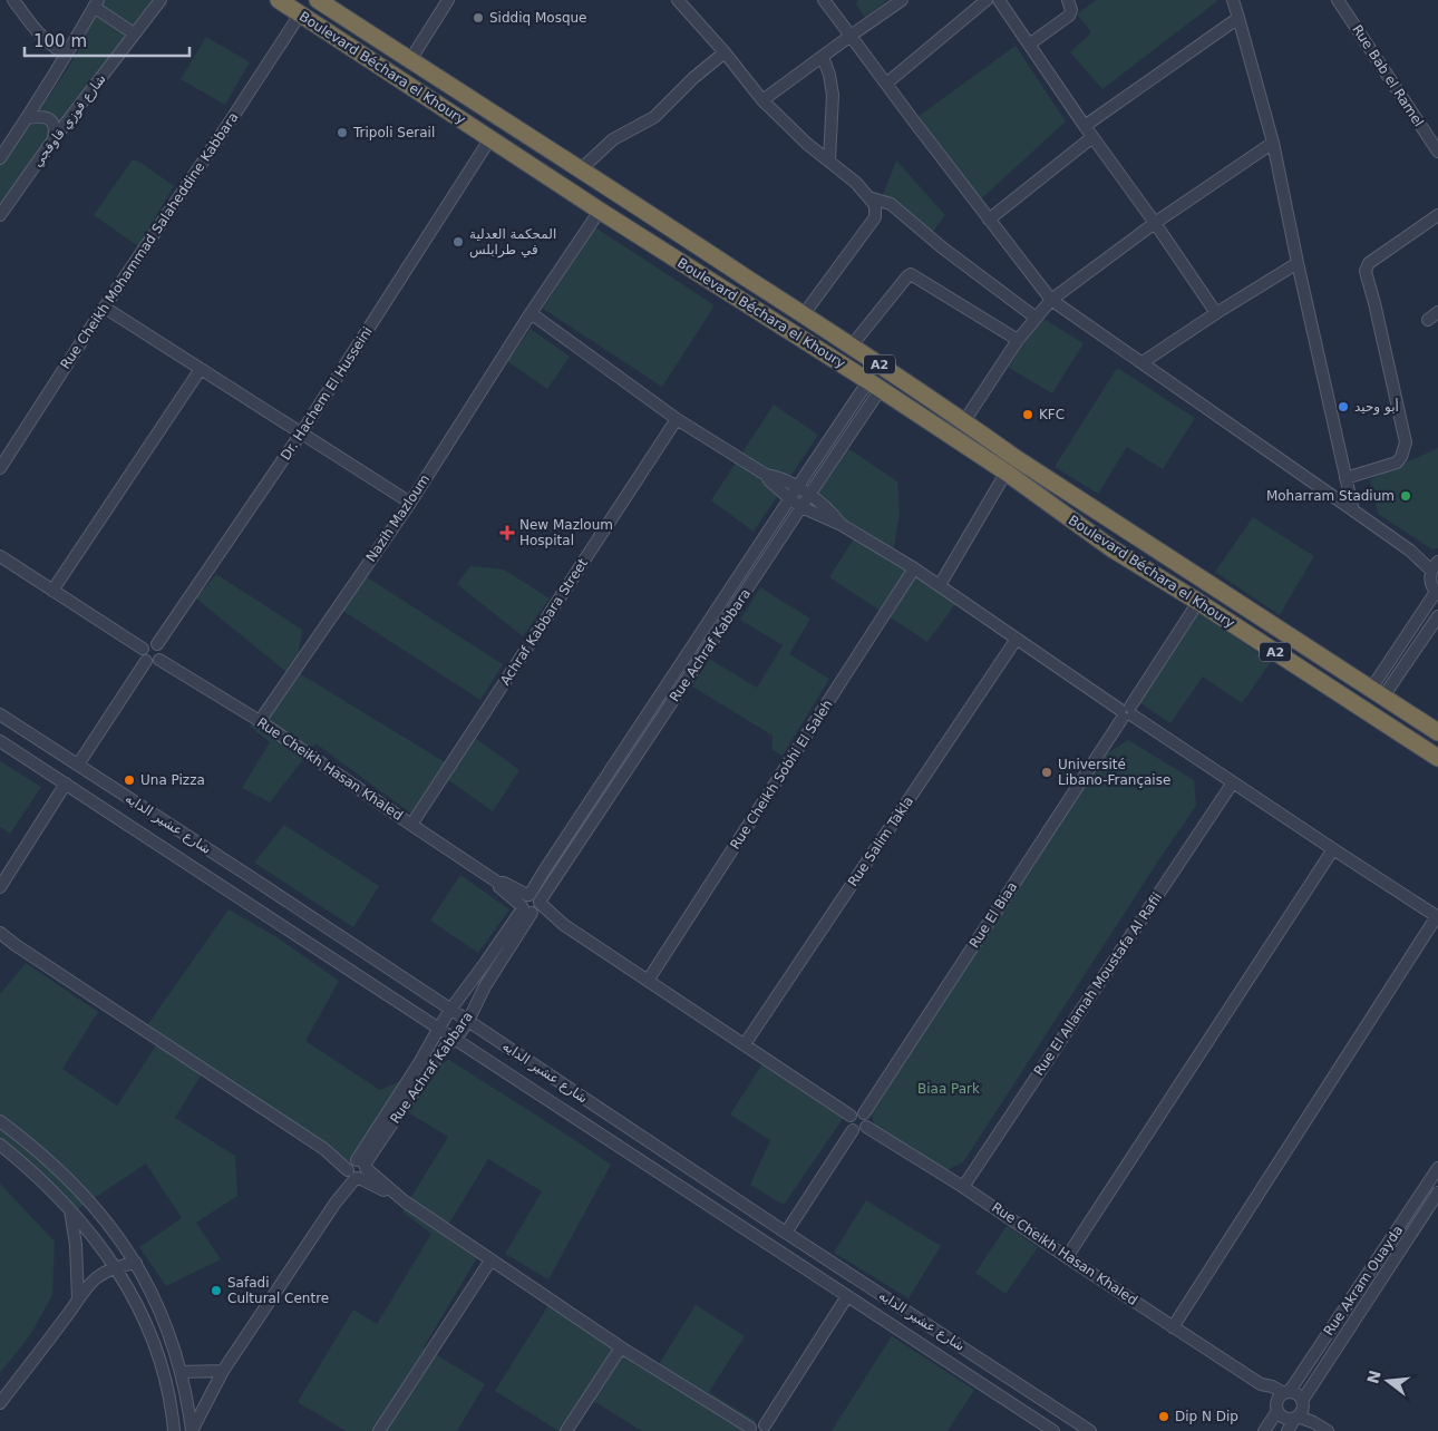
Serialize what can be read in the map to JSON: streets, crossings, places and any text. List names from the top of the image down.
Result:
{
  "streets": {
    "highway": ["Boulevard Béchara el Khoury", "A2"],
    "street": [
      "Rue Bab el Ramel",
      "شارع فوزي قاوقجي",
      "Rue Cheikh Mohammad Salaheddine Kabbara",
      "Dr. Hachem El Husseini",
      "Nazih Mazloum",
      "Achraf Kabbara Street",
      "Rue Achraf Kabbara",
      "Rue Cheikh Hasan Khaled",
      "Rue Cheikh Sobhi El Saleh",
      "شارع عشير الدايه",
      "Rue Salim Takla",
      "Rue El Biaa",
      "Rue El Allamah Moustafa Al Rafii",
      "Rue Akram Ouayda"
    ]
  },
  "crossings": [
    ["Boulevard Béchara el Khoury", "Rue Cheikh Mohammad Salaheddine Kabbara"],
    ["Boulevard Béchara el Khoury", "Dr. Hachem El Husseini"],
    ["Boulevard Béchara el Khoury", "Nazih Mazloum"],
    ["Boulevard Béchara el Khoury", "Rue Achraf Kabbara"],
    ["Boulevard Béchara el Khoury", "Rue El Biaa"],
    ["Dr. Hachem El Husseini", "Rue Cheikh Hasan Khaled"],
    ["Nazih Mazloum", "Rue Cheikh Hasan Khaled"],
    ["Achraf Kabbara Street", "Rue Cheikh Hasan Khaled"],
    ["Rue Achraf Kabbara", "Rue Cheikh Hasan Khaled"],
    ["Rue Achraf Kabbara", "شارع عشير الدايه"],
    ["Rue Cheikh Hasan Khaled", "Rue Cheikh Sobhi El Saleh"],
    ["Rue Cheikh Hasan Khaled", "Rue Salim Takla"],
    ["Rue Cheikh Hasan Khaled", "Rue El Biaa"],
    ["Rue Cheikh Hasan Khaled", "Rue El Allamah Moustafa Al Rafii"],
    ["Rue Cheikh Hasan Khaled", "Rue Akram Ouayda"]
  ],
  "parks": ["Biaa Park"],
  "places": {
    "other": [
      "Siddiq Mosque",
      "Tripoli Serail",
      "المحكمة العدلية في طرابلس",
      "أبو وحيد",
      "KFC",
      "Moharram Stadium",
      "Université Libano-Française",
      "Una Pizza",
      "Safadi Cultural Centre",
      "Dip N Dip"
    ],
    "health": ["New Mazloum Hospital"]
  },
  "scale_bar": "100 m",
  "north": "left"
}
